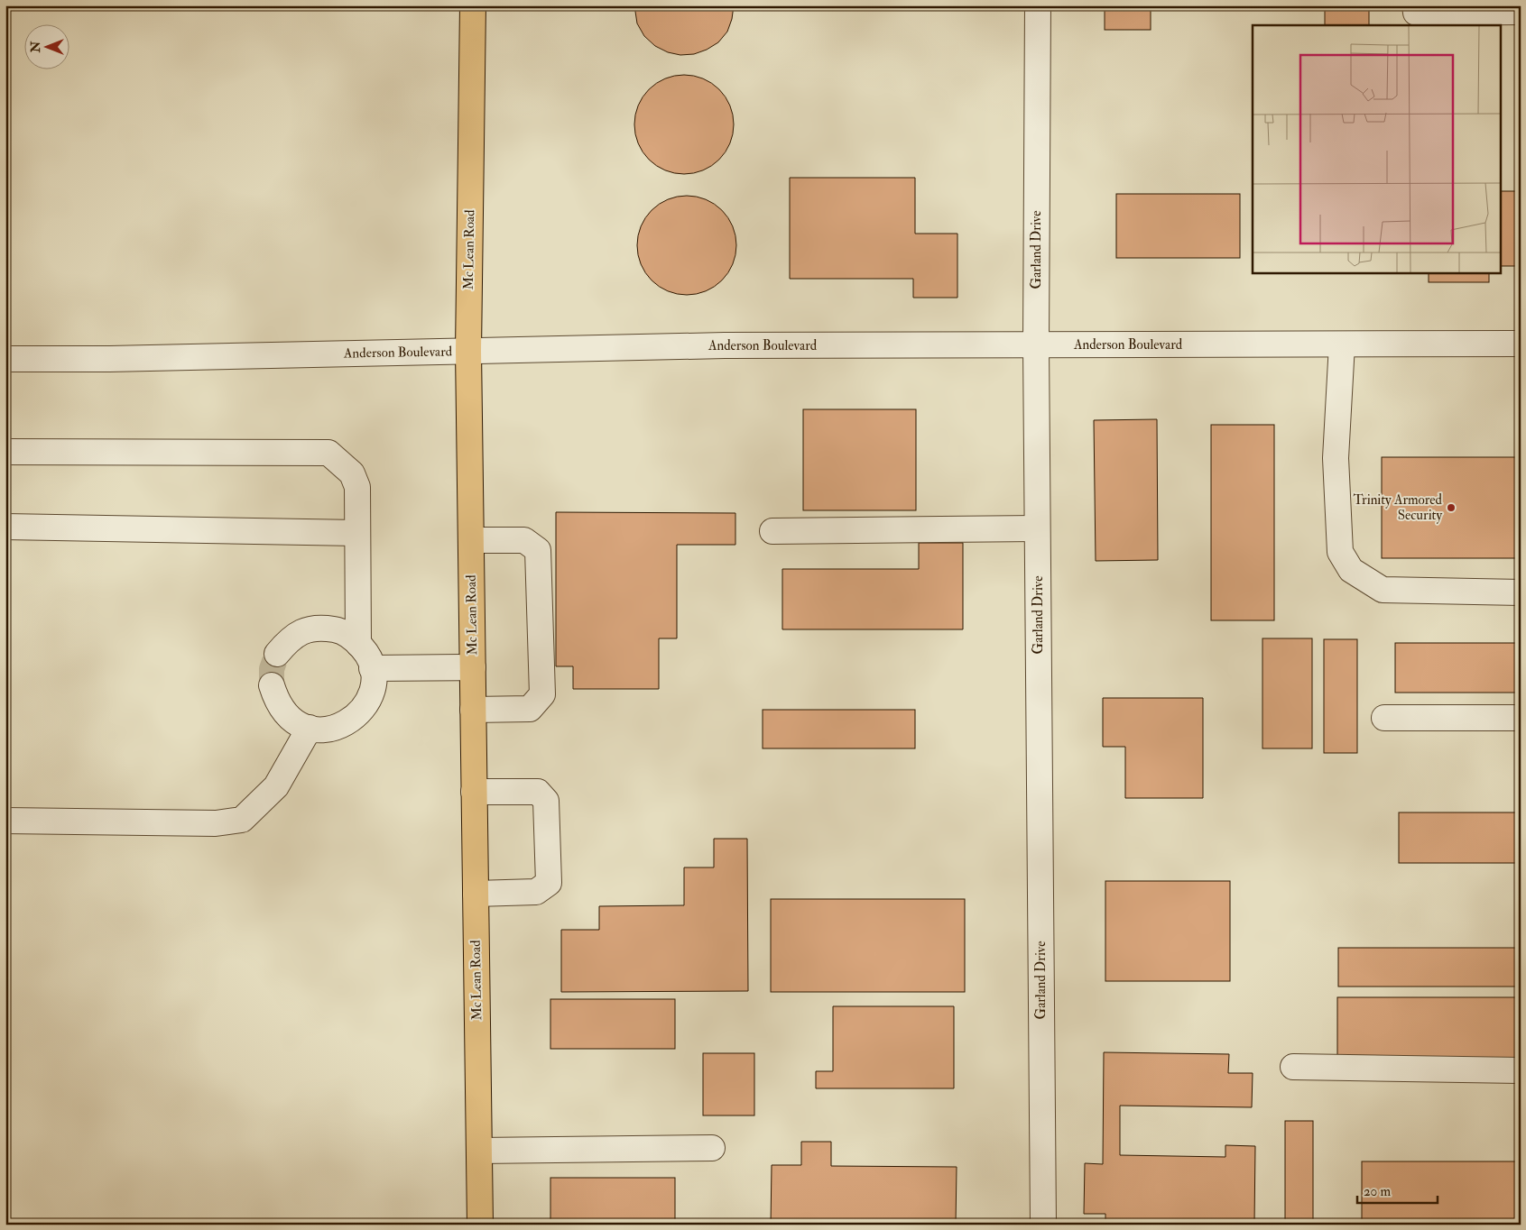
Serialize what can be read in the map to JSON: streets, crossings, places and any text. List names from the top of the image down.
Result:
{
  "streets": {
    "main road": ["Mc Lean Road"],
    "street": ["Garland Drive", "Anderson Boulevard"]
  },
  "crossings": [
    ["Mc Lean Road", "Anderson Boulevard"],
    ["Garland Drive", "Anderson Boulevard"]
  ],
  "places": ["Trinity Armored Security"],
  "scale_bar": "20 m",
  "north": "left"
}
